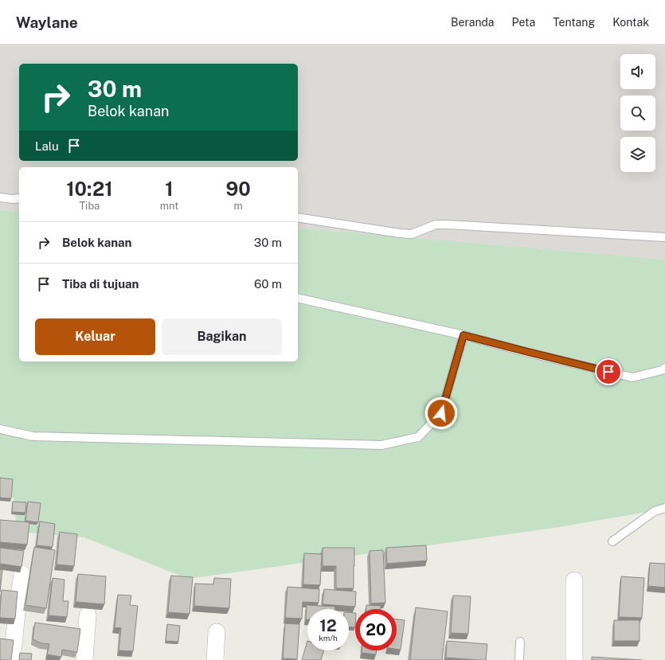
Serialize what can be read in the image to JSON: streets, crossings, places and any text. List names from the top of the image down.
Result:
{
  "page": {
    "header": "Waylane",
    "nav": [
      "Beranda",
      "Peta",
      "Tentang",
      "Kontak"
    ],
    "turn": ["30 m", "Belok kanan"],
    "then": "Lalu",
    "eta": [
      "10:21",
      "Tiba",
      "1",
      "mnt",
      "90",
      "m"
    ],
    "list": [
      {
        "name": "Belok kanan",
        "value": "30 m"
      },
      {
        "name": "Tiba di tujuan",
        "value": "60 m"
      }
    ],
    "buttons": ["Keluar", "Bagikan"],
    "speed": "12 km/h",
    "limit": "20"
  }
}
